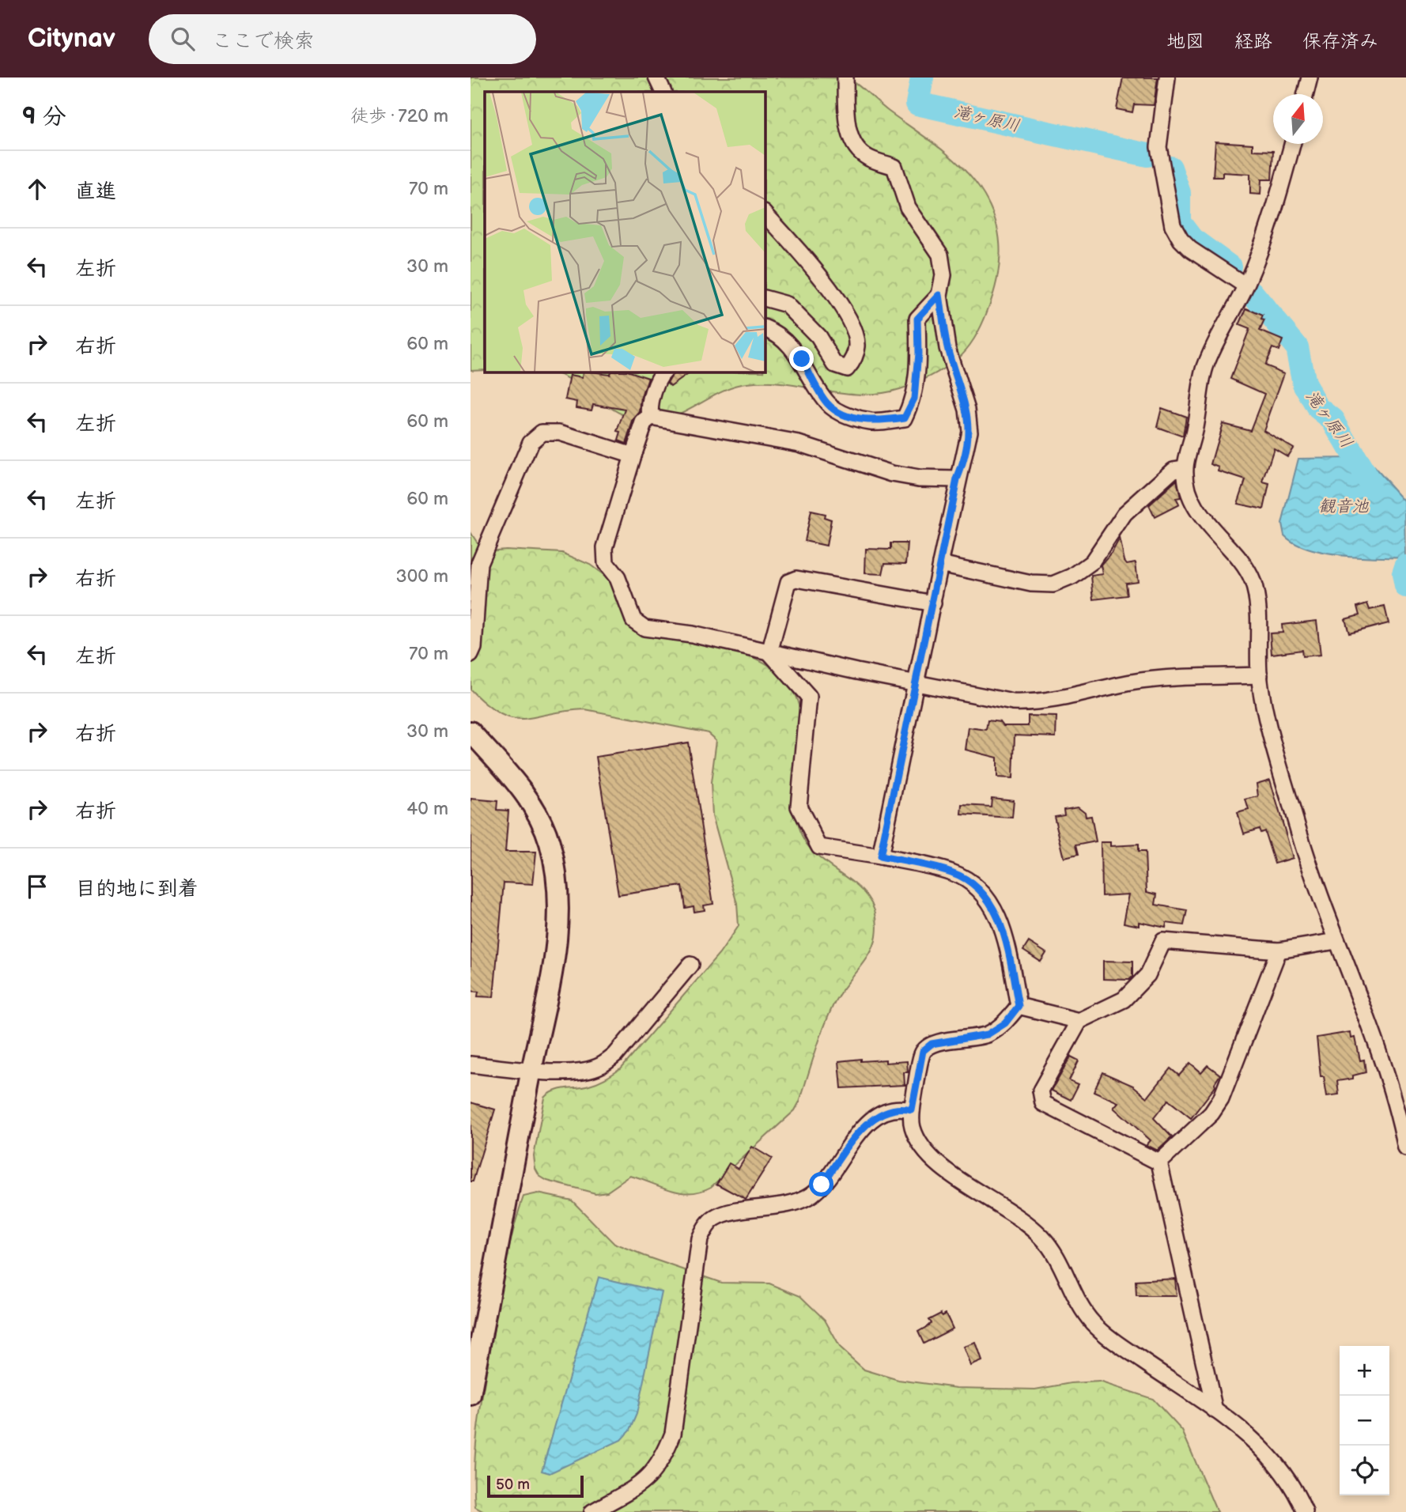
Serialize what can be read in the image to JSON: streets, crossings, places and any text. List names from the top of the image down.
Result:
{
  "water": ["滝ヶ原川", "観音池"],
  "scale_bar": "50 m",
  "north": "top",
  "page": {
    "header": "Citynav",
    "search": "ここで検索",
    "nav": ["地図", "経路", "保存済み"],
    "heading": ["9 分", "徒歩 · 720 m"],
    "list": [
      ["直進", "70 m"],
      ["左折", "30 m"],
      ["右折", "60 m"],
      ["左折", "60 m"],
      ["左折", "60 m"],
      ["右折", "300 m"],
      ["左折", "70 m"],
      ["右折", "30 m"],
      ["右折", "40 m"],
      "目的地に到着"
    ],
    "map_buttons": ["+", "−"],
    "scale": "50 m"
  }
}
